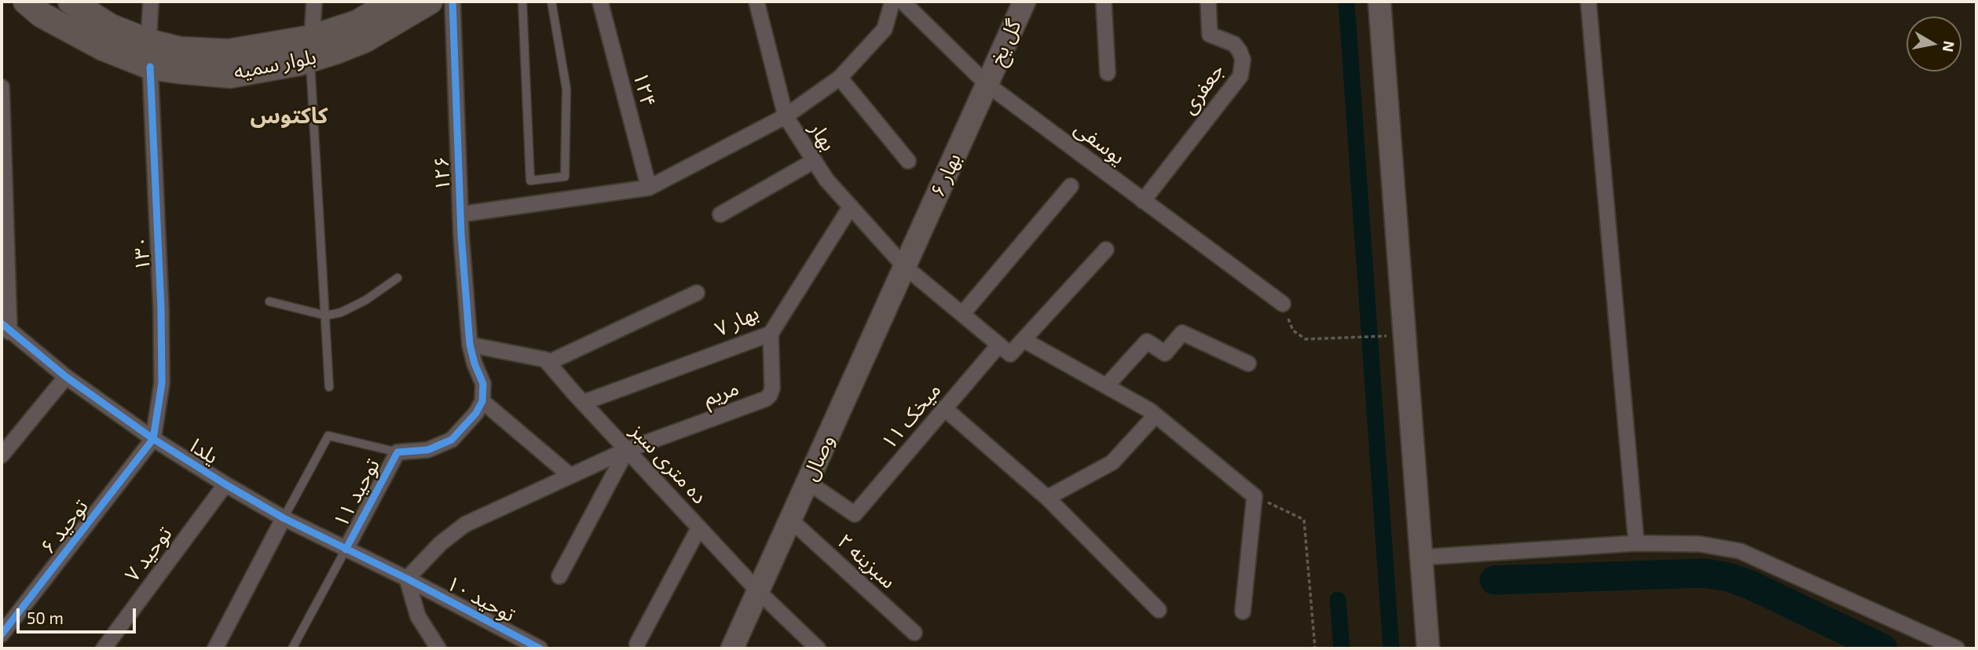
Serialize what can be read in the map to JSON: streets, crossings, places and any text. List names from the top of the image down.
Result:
{
  "streets": {
    "main road": [
      "گل یخ",
      "بلوار سمیه",
      "بهار ۶",
      "وصال"
    ],
    "street": [
      "جعفری",
      "۱۲۴",
      "بهار",
      "یوسفی",
      "۱۲۶",
      "۱۳۰",
      "بهار ۷",
      "مریم",
      "میخک ۱۱",
      "یلدا",
      "ده متری سبز",
      "توحید ۱۱",
      "توحید ۶",
      "توحید ۷",
      "سبزینه ۲",
      "توحید ۱۰"
    ]
  },
  "crossings": [
    ["گل یخ", "یوسفی"],
    ["گل یخ", "بهار ۶"],
    ["بلوار سمیه", "۱۳۰"],
    ["جعفری", "یوسفی"],
    ["بهار", "بهار ۶"],
    ["بهار", "بهار ۷"],
    ["بهار", "میخک ۱۱"],
    ["بهار", "وصال"],
    ["یوسفی", "بهار ۶"],
    ["بهار ۶", "وصال"],
    ["۱۳۰", "یلدا"],
    ["۱۳۰", "توحید ۶"],
    ["بهار ۷", "مریم"],
    ["بهار ۷", "ده متری سبز"],
    ["مریم", "یلدا"],
    ["مریم", "ده متری سبز"],
    ["مریم", "توحید ۱۰"],
    ["میخک ۱۱", "وصال"],
    ["یلدا", "توحید ۱۱"],
    ["یلدا", "توحید ۶"],
    ["یلدا", "توحید ۷"],
    ["یلدا", "توحید ۱۰"],
    ["وصال", "ده متری سبز"],
    ["وصال", "سبزینه ۲"]
  ],
  "districts": ["کاکتوس"],
  "scale_bar": "50 m",
  "north": "right"
}
